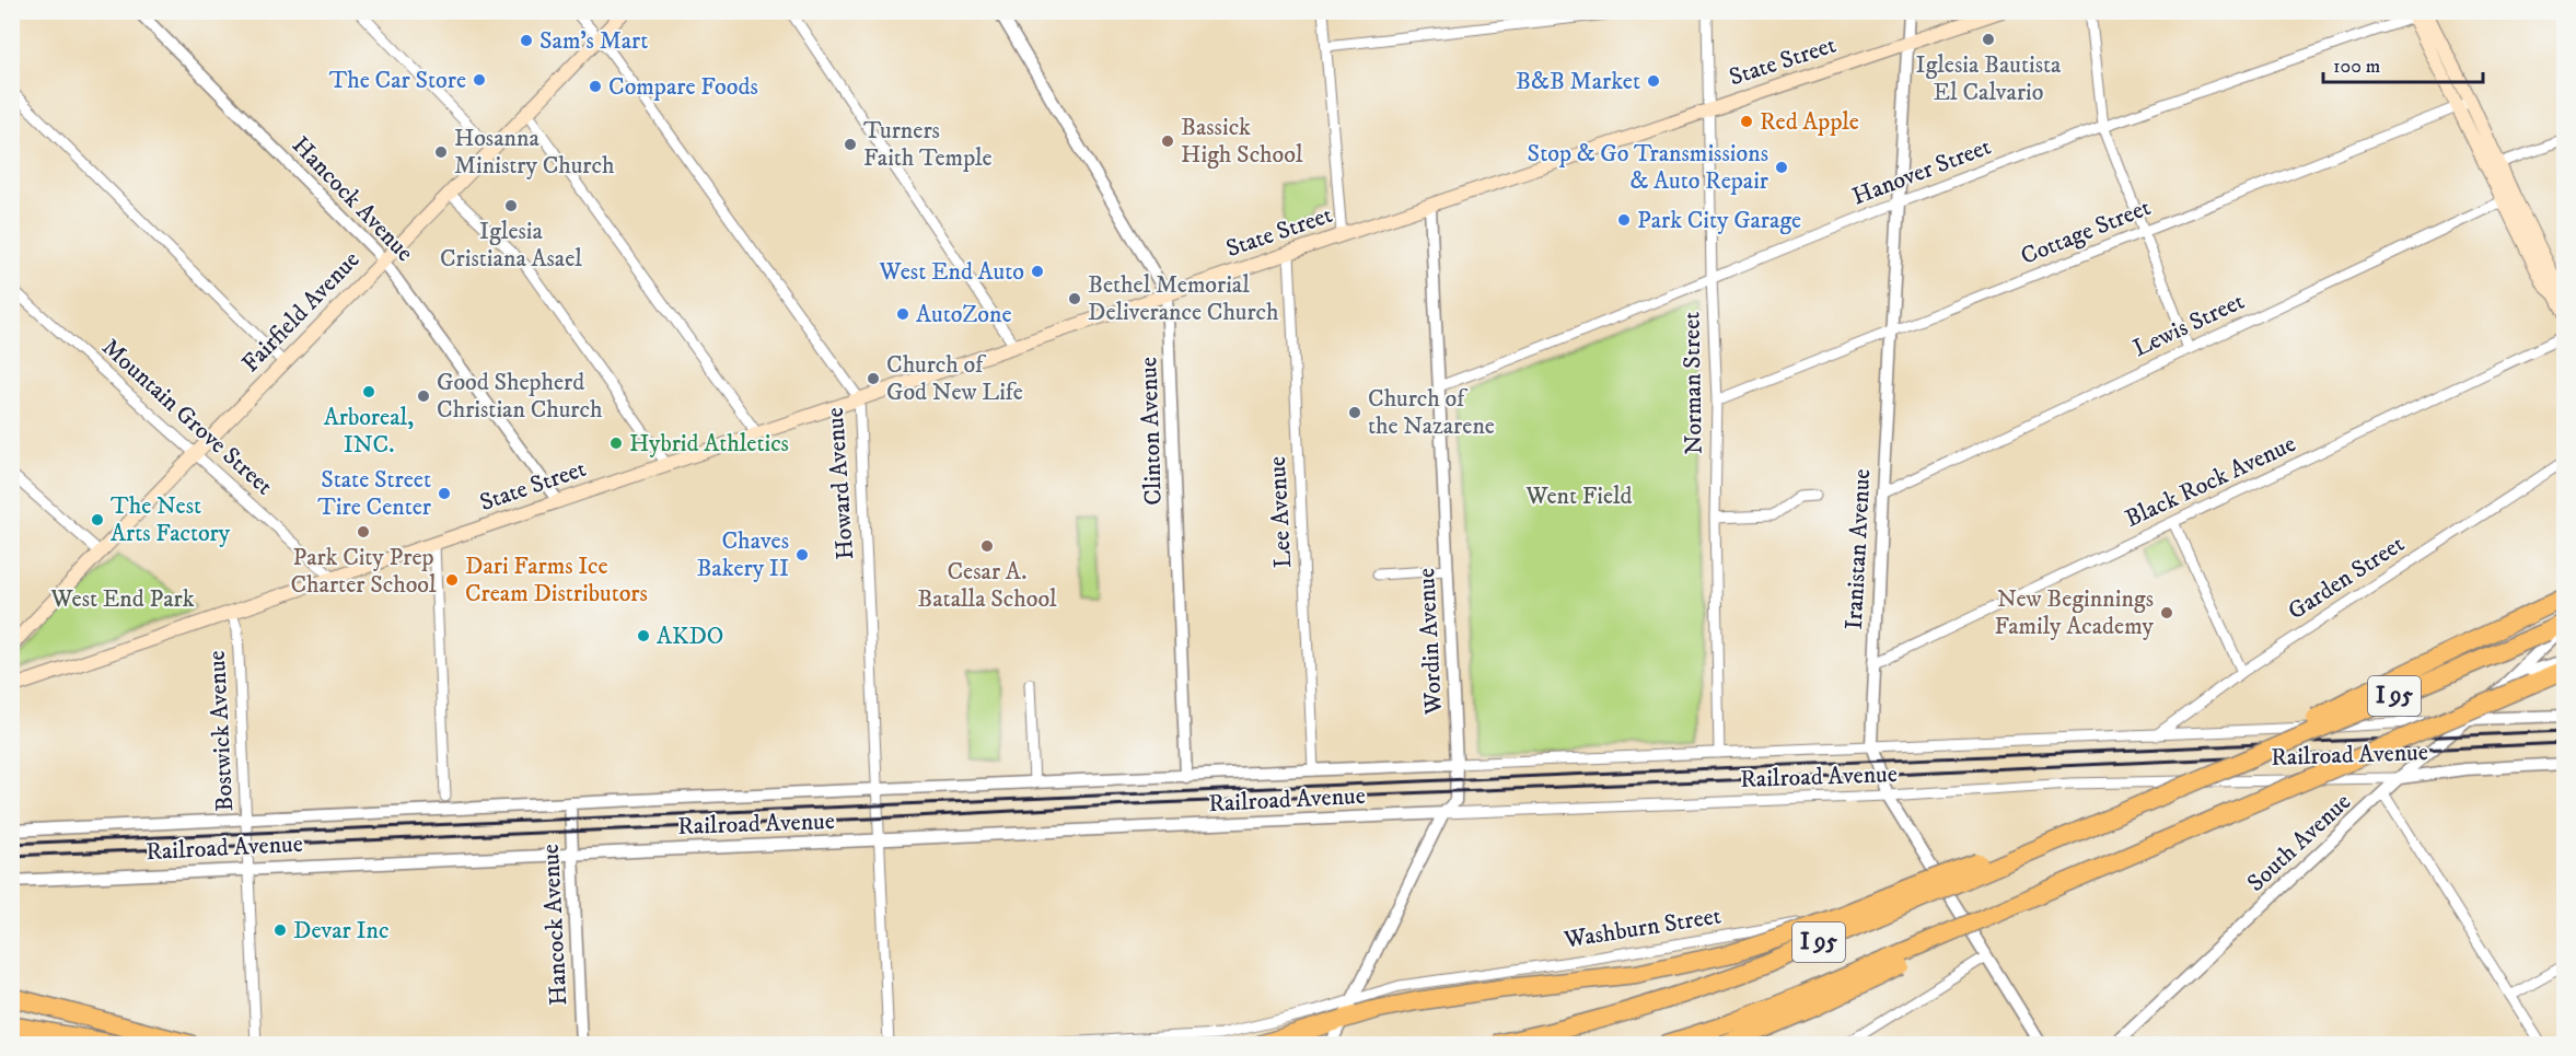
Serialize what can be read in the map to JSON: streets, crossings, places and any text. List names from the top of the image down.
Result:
{
  "streets": {
    "highway": ["I 95"],
    "main road": ["State Street", "Fairfield Avenue"],
    "street": [
      "Hanover Street",
      "Hancock Avenue",
      "Cottage Street",
      "Lewis Street",
      "Norman Street",
      "Mountain Grove Street",
      "Clinton Avenue",
      "Black Rock Avenue",
      "Howard Avenue",
      "Lee Avenue",
      "Iranistan Avenue",
      "Garden Street",
      "Wordin Avenue",
      "Bostwick Avenue",
      "Railroad Avenue",
      "South Avenue",
      "Washburn Street"
    ]
  },
  "crossings": [
    ["State Street", "Hancock Avenue"],
    ["State Street", "Norman Street"],
    ["State Street", "Mountain Grove Street"],
    ["State Street", "Clinton Avenue"],
    ["State Street", "Howard Avenue"],
    ["State Street", "Lee Avenue"],
    ["State Street", "Iranistan Avenue"],
    ["State Street", "Wordin Avenue"],
    ["State Street", "Bostwick Avenue"],
    ["Hanover Street", "Norman Street"],
    ["Hanover Street", "Iranistan Avenue"],
    ["Hanover Street", "Wordin Avenue"],
    ["Hancock Avenue", "Fairfield Avenue"],
    ["Hancock Avenue", "Railroad Avenue"],
    ["Cottage Street", "Norman Street"],
    ["Cottage Street", "Iranistan Avenue"],
    ["Fairfield Avenue", "Mountain Grove Street"],
    ["Fairfield Avenue", "Howard Avenue"],
    ["Lewis Street", "Iranistan Avenue"],
    ["Norman Street", "Railroad Avenue"],
    ["Clinton Avenue", "Railroad Avenue"],
    ["Black Rock Avenue", "Iranistan Avenue"],
    ["Howard Avenue", "Railroad Avenue"],
    ["Lee Avenue", "Railroad Avenue"],
    ["Iranistan Avenue", "Railroad Avenue"],
    ["Iranistan Avenue", "Washburn Street"],
    ["Garden Street", "Railroad Avenue"],
    ["Wordin Avenue", "Railroad Avenue"],
    ["Wordin Avenue", "Washburn Street"],
    ["I 95", "South Avenue"],
    ["Bostwick Avenue", "Railroad Avenue"],
    ["Railroad Avenue", "South Avenue"]
  ],
  "parks": ["Went Field", "West End Park"],
  "places": [
    "Iglesia Bautista El Calvario",
    "Sam's Mart",
    "The Car Store",
    "B&B Market",
    "Compare Foods",
    "Red Apple",
    "Bassick High School",
    "Turners Faith Temple",
    "Hosanna Ministry Church",
    "Stop & Go Transmissions & Auto Repair",
    "Iglesia Cristiana Asael",
    "Park City Garage",
    "West End Auto",
    "Bethel Memorial Deliverance Church",
    "AutoZone",
    "Church of God New Life",
    "Arboreal, INC.",
    "Good Shepherd Christian Church",
    "Church of the Nazarene",
    "Hybrid Athletics",
    "State Street Tire Center",
    "The Nest Arts Factory",
    "Park City Prep Charter School",
    "Cesar A. Batalla School",
    "Chaves Bakery II",
    "Dari Farms Ice Cream Distributors",
    "New Beginnings Family Academy",
    "AKDO",
    "Devar Inc"
  ],
  "scale_bar": "100 m"
}
